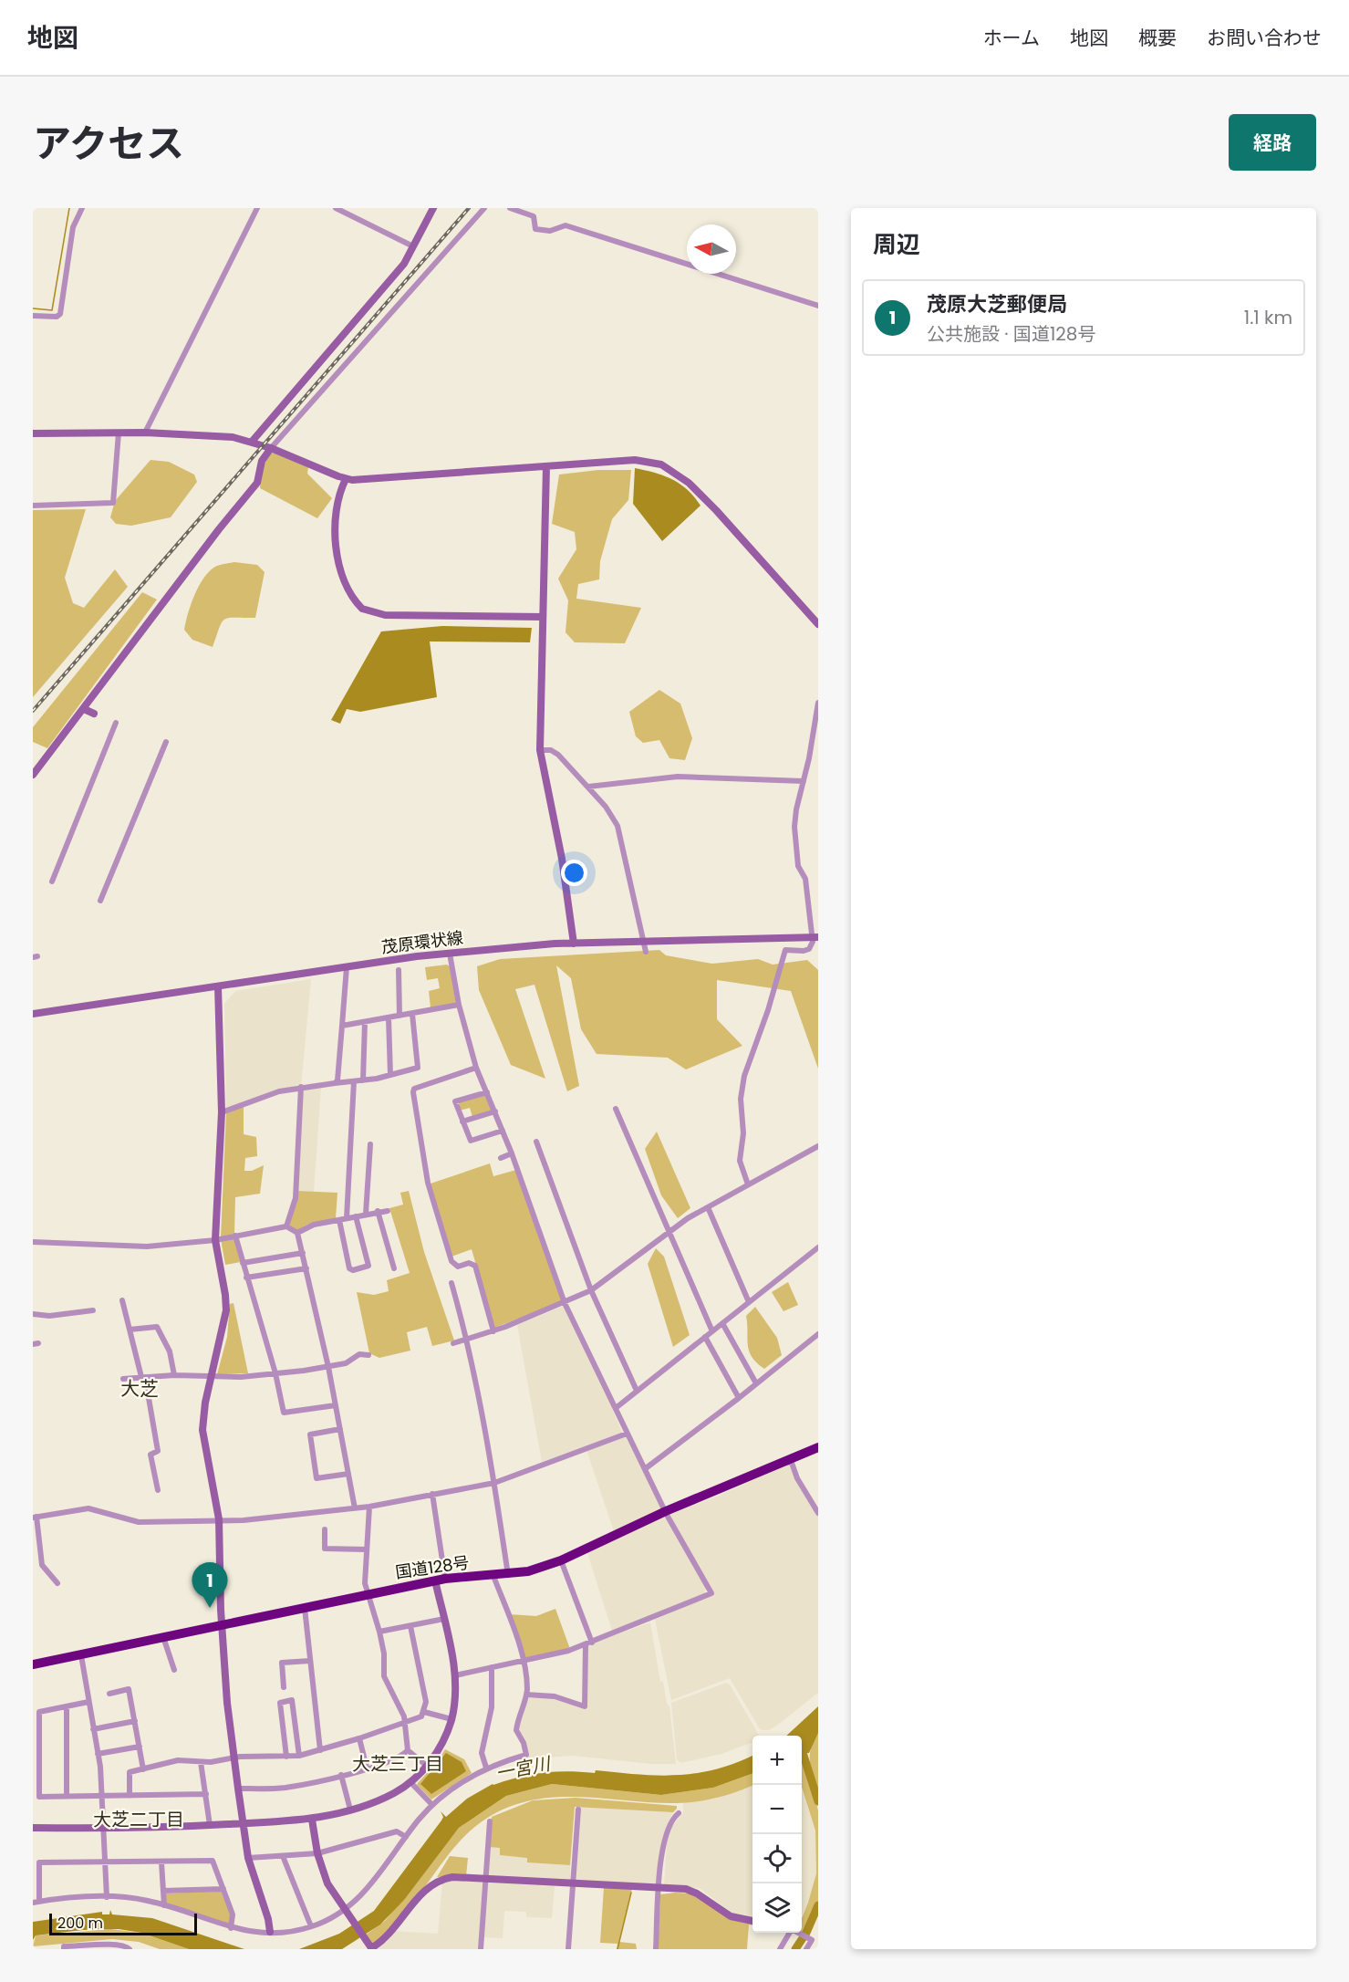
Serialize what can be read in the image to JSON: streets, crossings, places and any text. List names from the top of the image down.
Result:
{
  "streets": {
    "highway": ["国道128号"],
    "street": ["茂原環状線"]
  },
  "districts": ["大芝", "大芝三丁目", "大芝二丁目"],
  "water": ["一宮川"],
  "scale_bar": "200 m",
  "north": "left",
  "page": {
    "header": "地図",
    "nav": [
      "ホーム",
      "地図",
      "概要",
      "お問い合わせ"
    ],
    "title": "アクセス",
    "buttons": "経路",
    "heading": "周辺",
    "list": [
      {
        "mark": "1",
        "name": "茂原大芝郵便局",
        "note": "公共施設 · 国道128号",
        "value": "1.1 km"
      }
    ],
    "pins": "1",
    "map_buttons": ["+", "−"],
    "scale": "200 m"
  }
}
